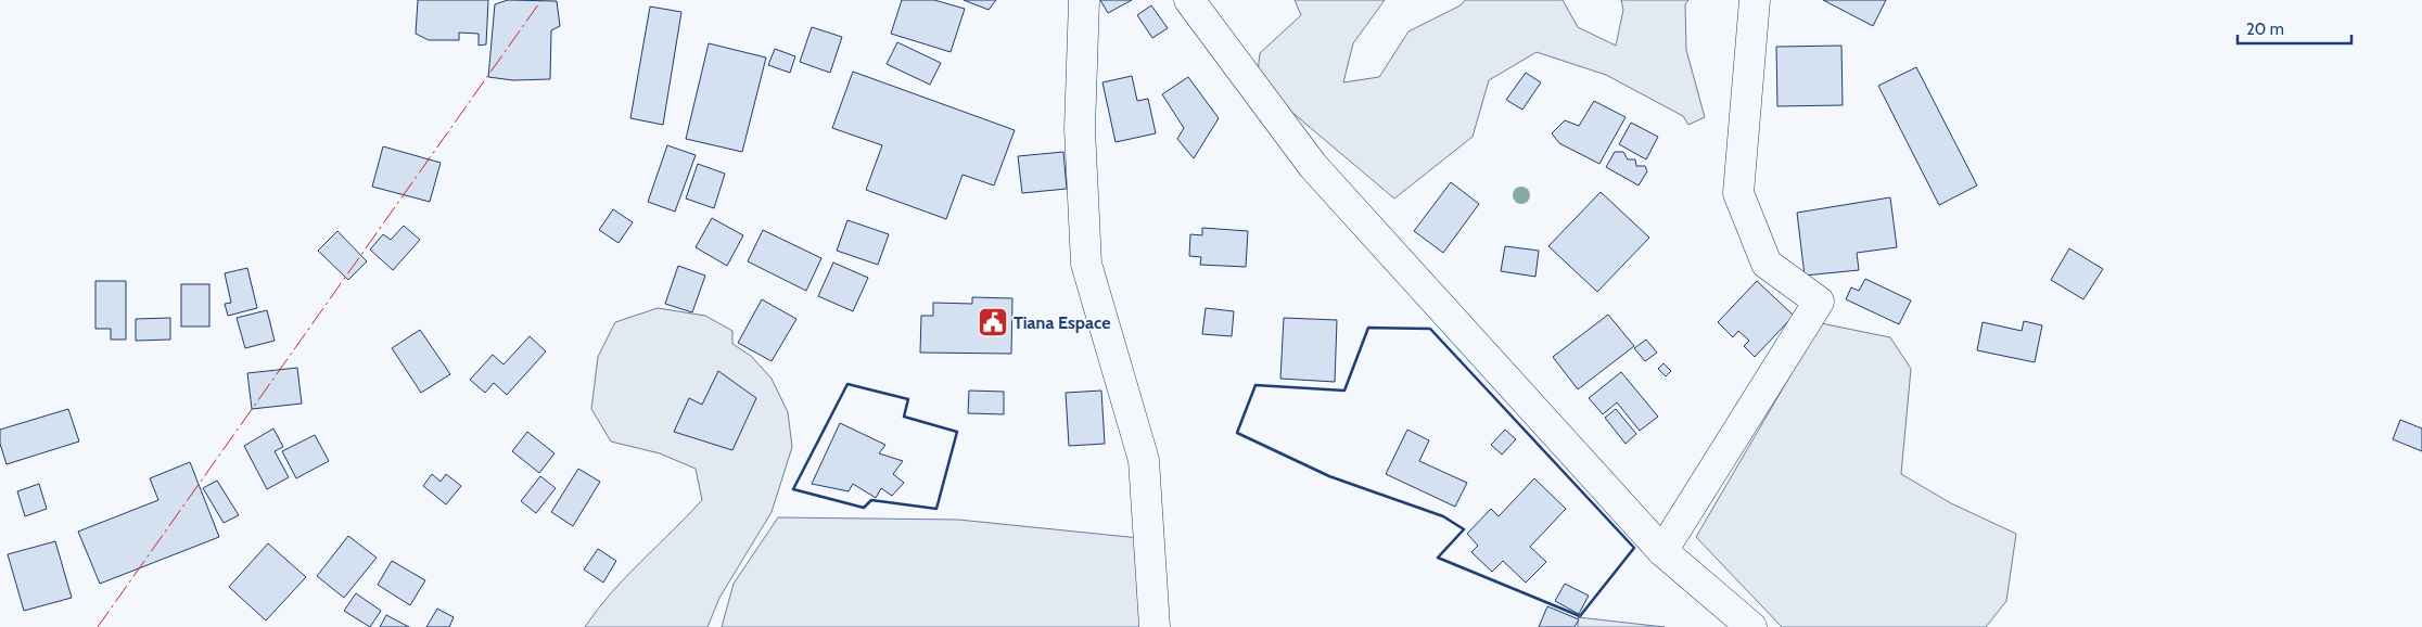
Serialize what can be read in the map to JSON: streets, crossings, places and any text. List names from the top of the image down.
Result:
{
  "places": {
    "public building": ["Tiana Espace"]
  },
  "scale_bar": "20 m"
}
